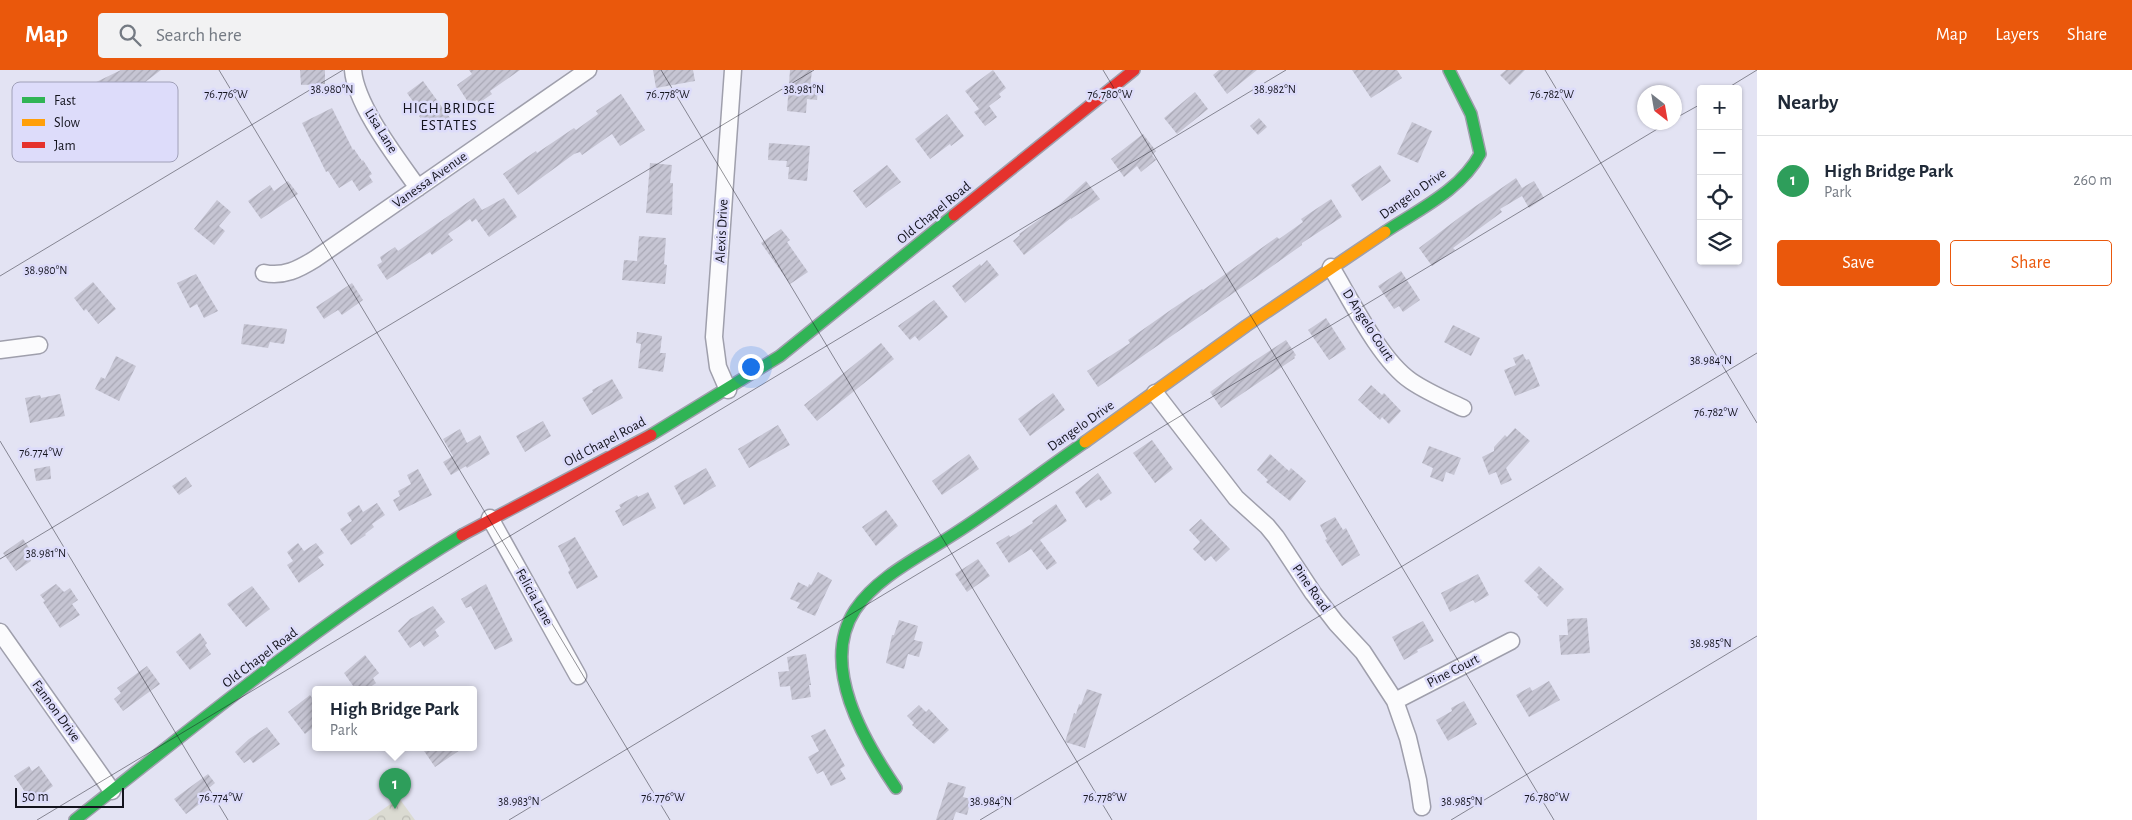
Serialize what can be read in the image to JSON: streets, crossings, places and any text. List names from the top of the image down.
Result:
{
  "streets": {
    "street": [
      "Lisa Lane",
      "Vanessa Avenue",
      "Dangelo Drive",
      "Old Chapel Road",
      "Alexis Drive",
      "D Angelo Court",
      "Pine Road",
      "Felicia Lane",
      "Pine Court",
      "Fannon Drive"
    ]
  },
  "crossings": [
    ["Lisa Lane", "Vanessa Avenue"],
    ["Dangelo Drive", "D Angelo Court"],
    ["Dangelo Drive", "Pine Road"],
    ["Old Chapel Road", "Alexis Drive"],
    ["Old Chapel Road", "Felicia Lane"],
    ["Old Chapel Road", "Fannon Drive"],
    ["Pine Road", "Pine Court"]
  ],
  "districts": ["HIGH BRIDGE ESTATES"],
  "legend": ["Fast", "Slow", "Jam"],
  "scale_bar": "50 m",
  "north": "bottom right",
  "page": {
    "header": "Map",
    "search": "Search here",
    "nav": ["Map", "Layers", "Share"],
    "heading": "Nearby",
    "map_buttons": ["+", "−"],
    "list": [
      {
        "mark": "1",
        "name": "High Bridge Park",
        "note": "Park",
        "value": "260 m"
      }
    ],
    "buttons": ["Save", "Share"],
    "popup": ["High Bridge Park", "Park"],
    "pins": "1",
    "scale": "50 m"
  },
  "coordinates": [
    "38.982°N",
    "38.980°N",
    "38.981°N",
    "76.776°W",
    "76.778°W",
    "76.780°W",
    "76.782°W",
    "38.984°N",
    "76.774°W",
    "38.985°N",
    "38.983°N"
  ]
}
